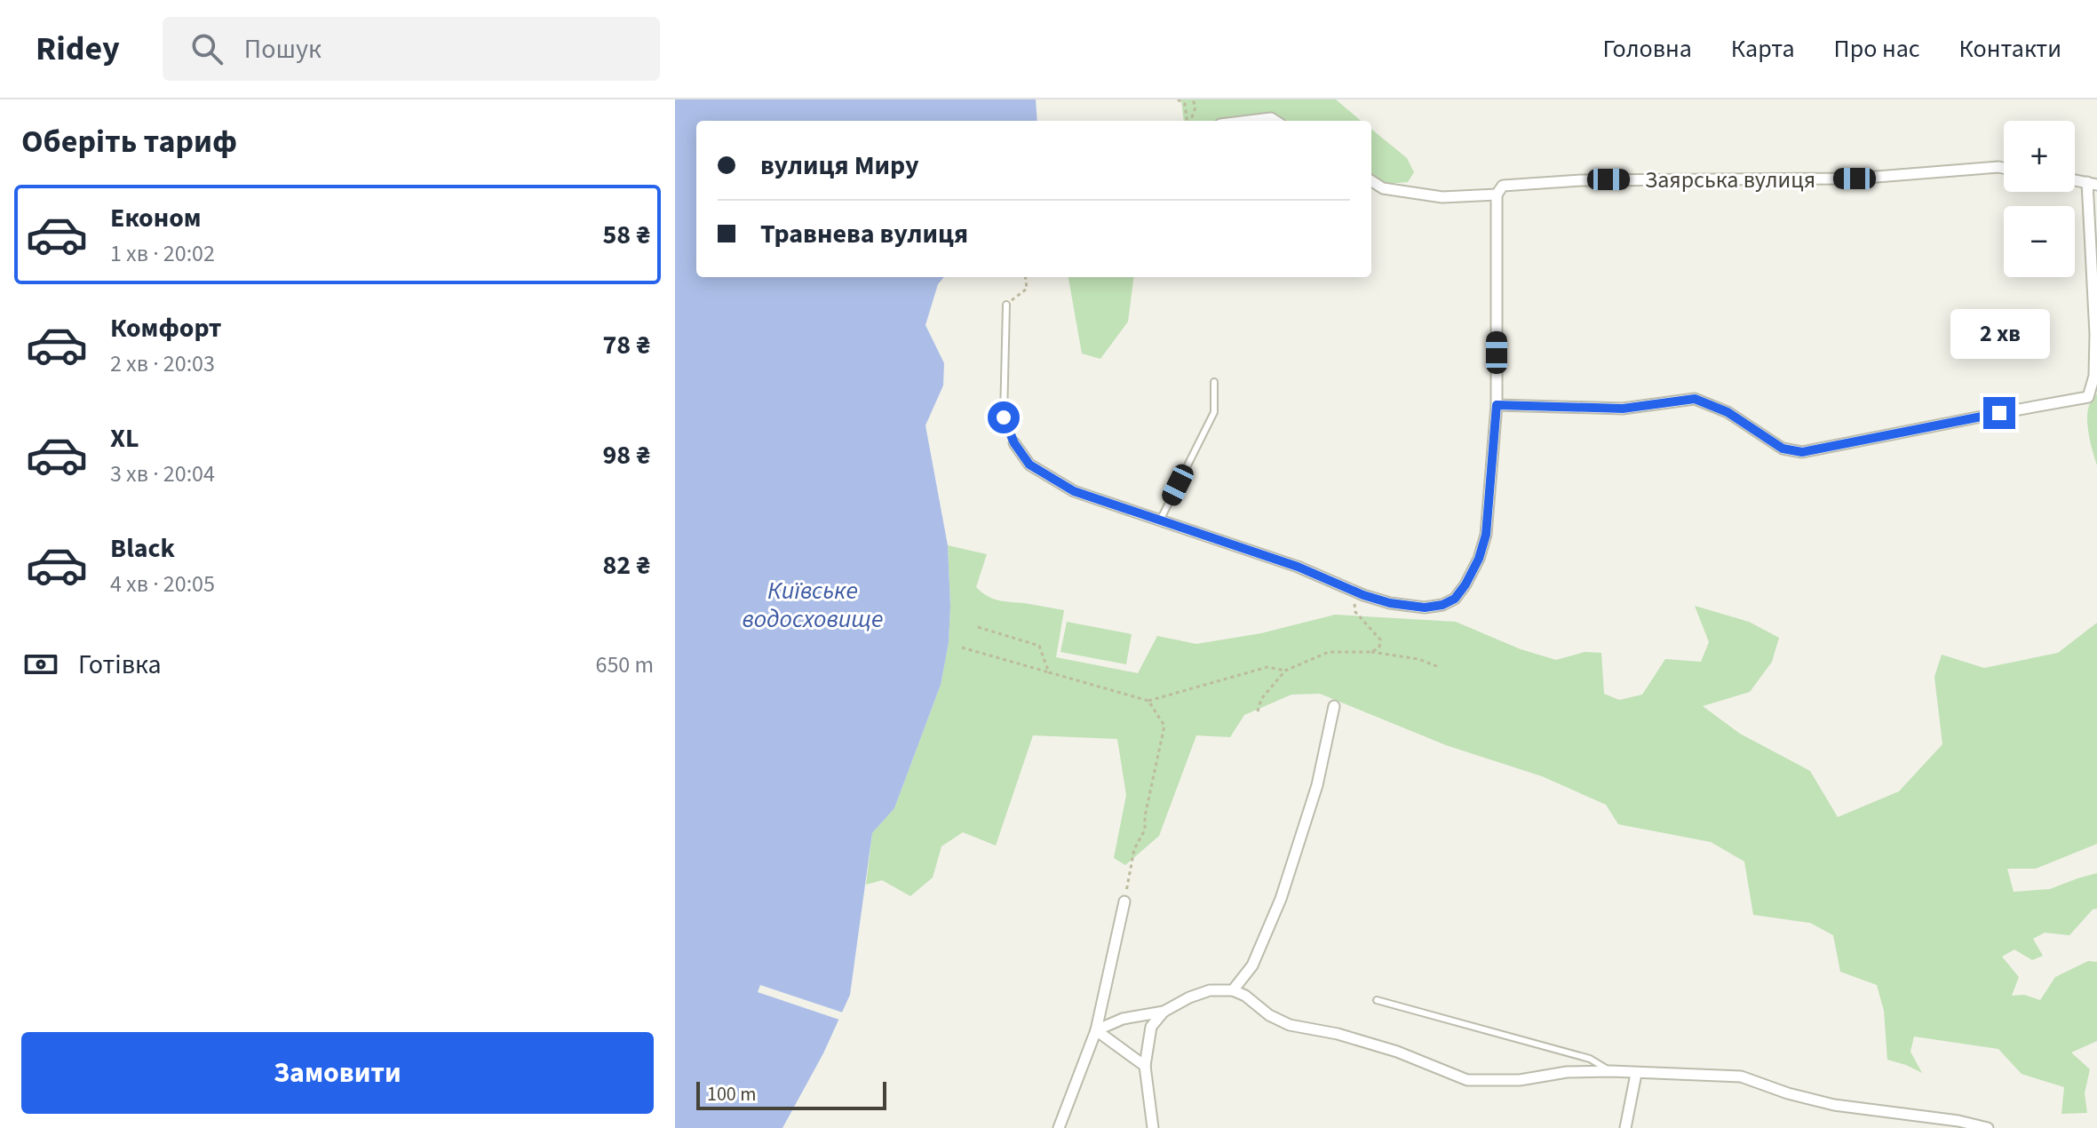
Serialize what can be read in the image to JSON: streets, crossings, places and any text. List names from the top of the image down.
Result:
{
  "streets": {
    "street": ["Заярська вулиця"]
  },
  "water": ["Київське водосховище"],
  "scale_bar": "100 m",
  "page": {
    "header": "Ridey",
    "search": "Пошук",
    "nav": [
      "Головна",
      "Карта",
      "Про нас",
      "Контакти"
    ],
    "heading": "Оберіть тариф",
    "map_buttons": ["+", "−"],
    "banner": ["вулиця Миру", "Травнева вулиця"],
    "list": [
      {
        "name": "Економ",
        "note": "1 хв · 20:02",
        "value": "58 ₴"
      },
      {
        "name": "Комфорт",
        "note": "2 хв · 20:03",
        "value": "78 ₴"
      },
      {
        "name": "XL",
        "note": "3 хв · 20:04",
        "value": "98 ₴"
      },
      {
        "name": "Black",
        "note": "4 хв · 20:05",
        "value": "82 ₴"
      }
    ],
    "bubble": "2 хв",
    "pay": ["Готівка", "650 m"],
    "buttons": "Замовити",
    "scale": "100 m"
  }
}
